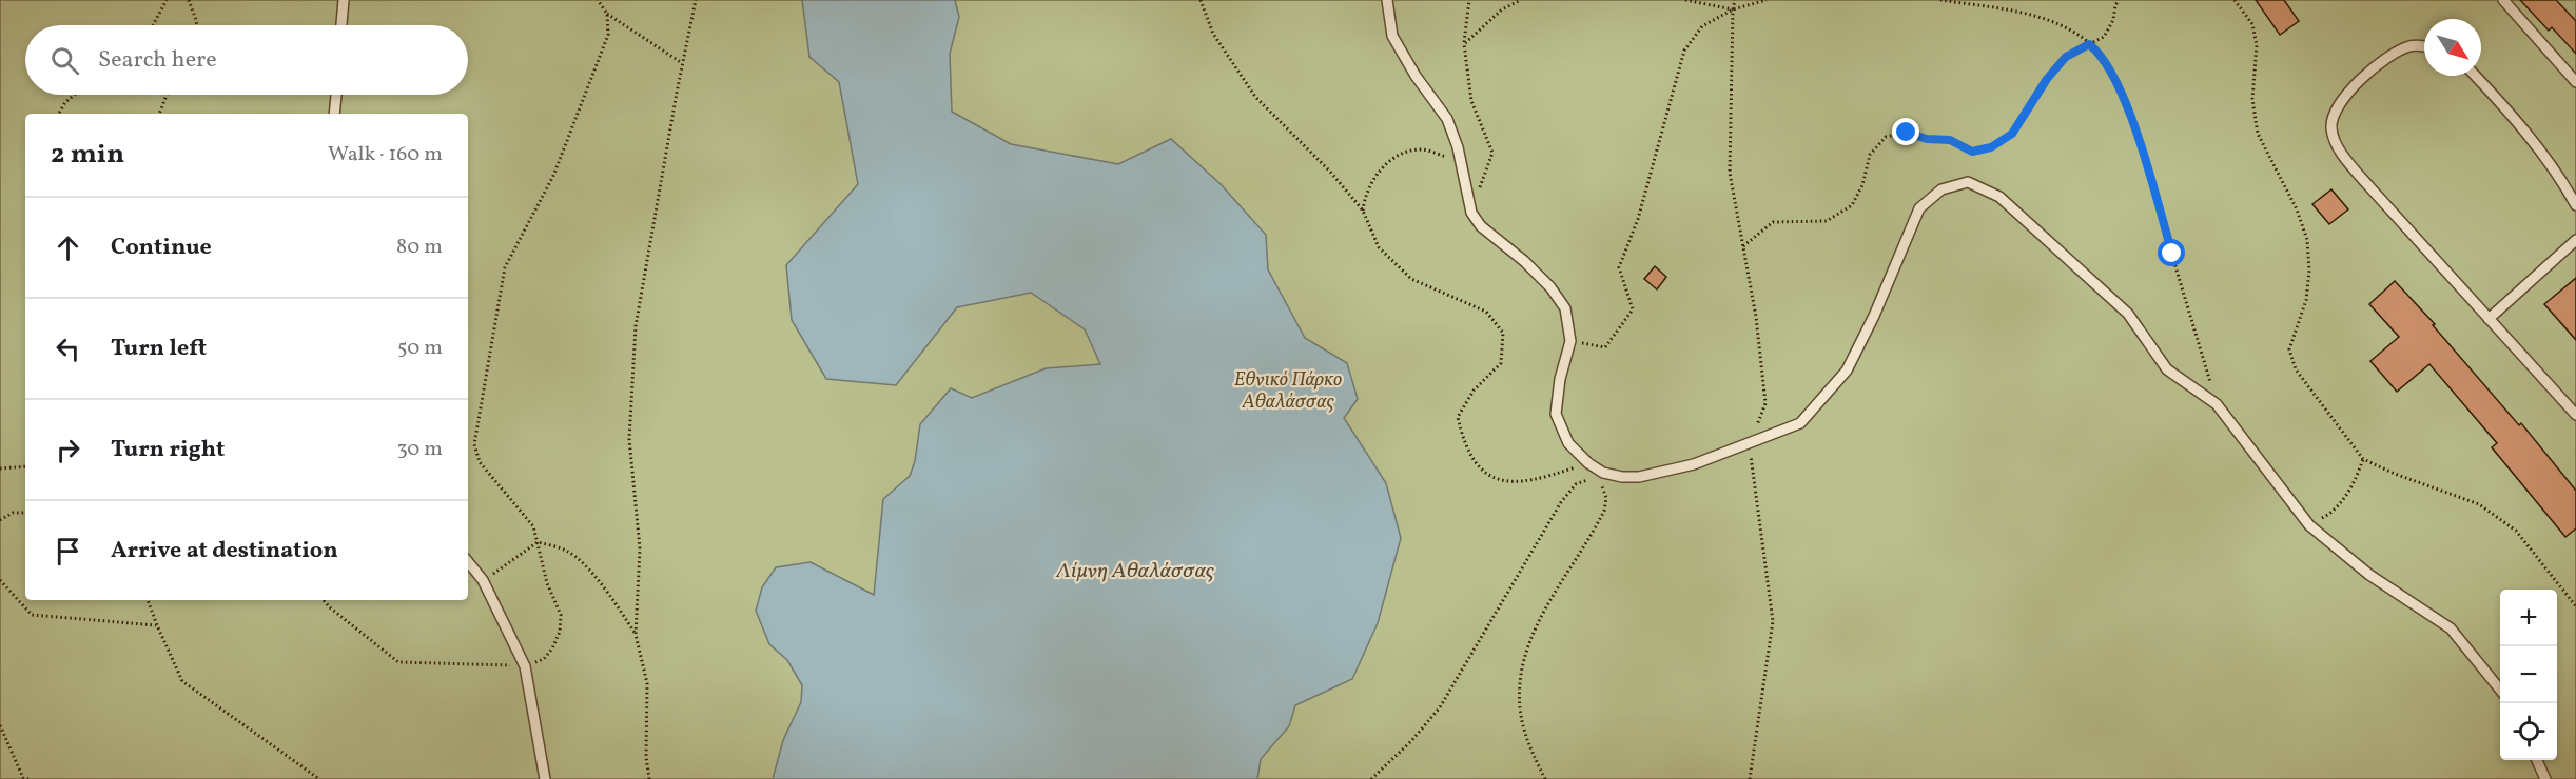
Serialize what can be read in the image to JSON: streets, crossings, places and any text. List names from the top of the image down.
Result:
{
  "water": ["Λίμνη Αθαλάσσας"],
  "parks": ["Εθνικό Πάρκο Αθαλάσσας"],
  "north": "bottom right",
  "page": {
    "search": "Search here",
    "heading": ["2 min", "Walk · 160 m"],
    "list": [
      ["Continue", "80 m"],
      ["Turn left", "50 m"],
      ["Turn right", "30 m"],
      "Arrive at destination"
    ],
    "map_buttons": ["+", "−"]
  }
}
